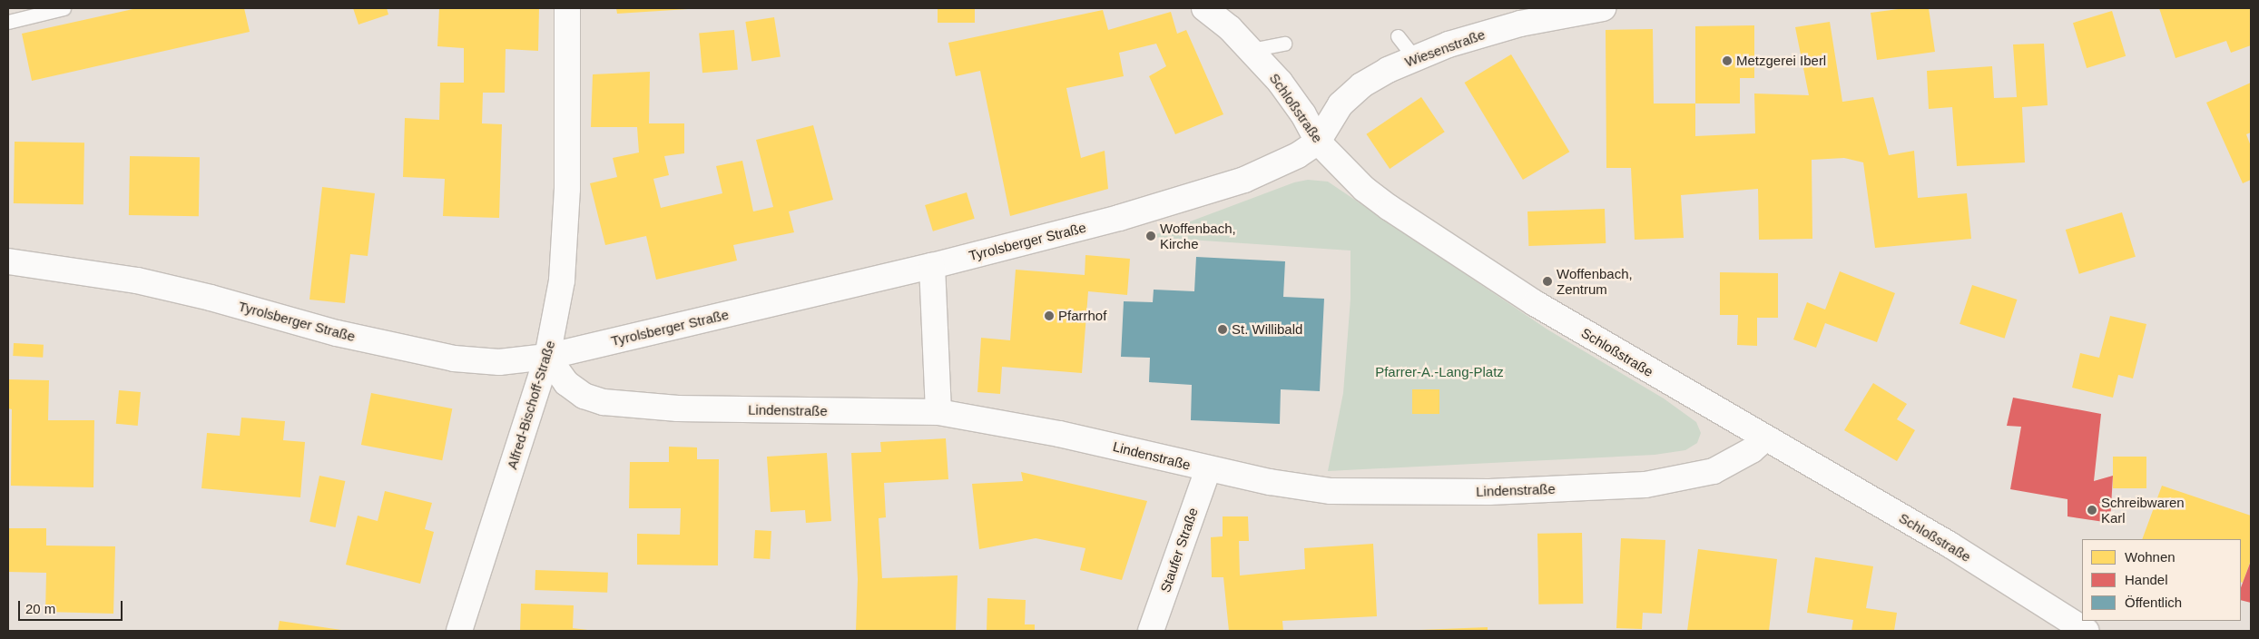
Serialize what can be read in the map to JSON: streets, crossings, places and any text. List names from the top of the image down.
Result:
{
  "streets": {
    "street": [
      "Wiesenstraße",
      "Schloßstraße",
      "Tyrolsberger Straße",
      "Alfred-Bischoff-Straße",
      "Lindenstraße",
      "Staufer Straße"
    ]
  },
  "crossings": [
    ["Wiesenstraße", "Schloßstraße"],
    ["Wiesenstraße", "Tyrolsberger Straße"],
    ["Schloßstraße", "Tyrolsberger Straße"],
    ["Schloßstraße", "Lindenstraße"],
    ["Tyrolsberger Straße", "Alfred-Bischoff-Straße"],
    ["Tyrolsberger Straße", "Lindenstraße"],
    ["Alfred-Bischoff-Straße", "Lindenstraße"],
    ["Lindenstraße", "Staufer Straße"]
  ],
  "parks": ["Pfarrer-A.-Lang-Platz"],
  "places": [
    "Metzgerei Iberl",
    "Woffenbach, Kirche",
    "Woffenbach, Zentrum",
    "Pfarrhof",
    "St. Willibald",
    "Schreibwaren Karl"
  ],
  "legend": ["Wohnen", "Handel", "Öffentlich"],
  "scale_bar": "20 m"
}
